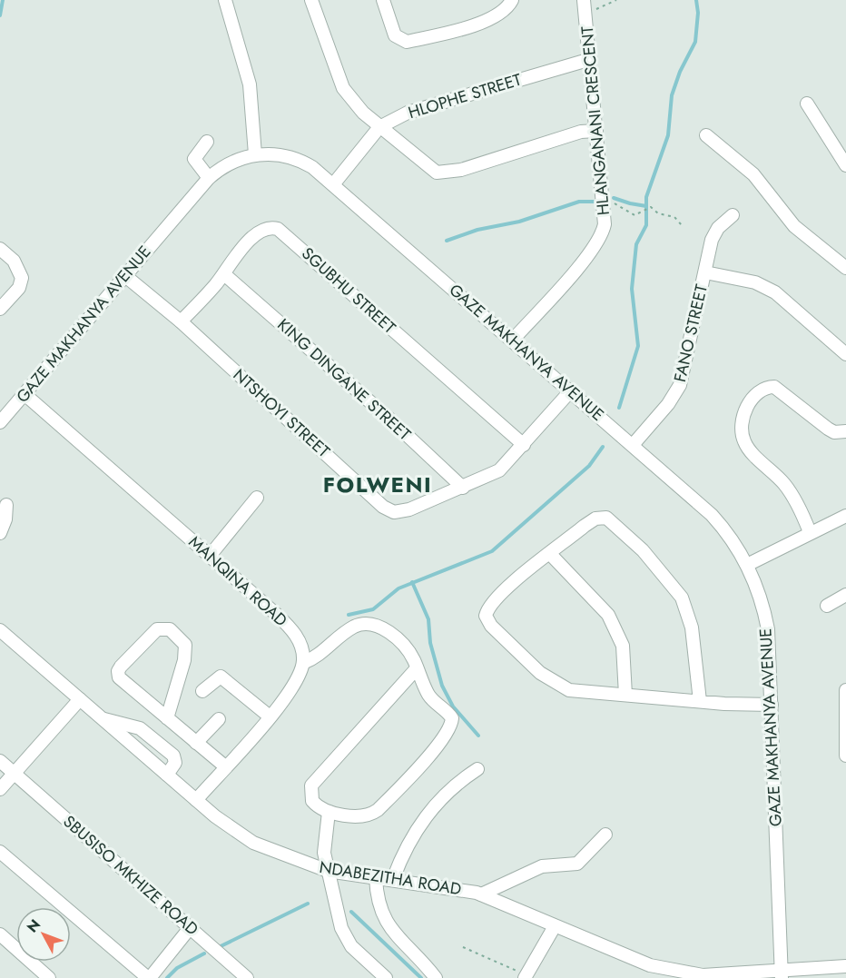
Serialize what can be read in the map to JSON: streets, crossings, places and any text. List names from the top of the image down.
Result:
{
  "streets": {
    "street": [
      "HLOPHE STREET",
      "HLANGANANI CRESCENT",
      "SGUBHU STREET",
      "GAZE MAKHANYA AVENUE",
      "FANO STREET",
      "KING DINGANE STREET",
      "NTSHOYI STREET",
      "MANQINA ROAD",
      "SBUSISO MKHIZE ROAD",
      "NDABEZITHA ROAD"
    ]
  },
  "crossings": [
    ["HLOPHE STREET", "HLANGANANI CRESCENT"],
    ["HLOPHE STREET", "GAZE MAKHANYA AVENUE"],
    ["HLANGANANI CRESCENT", "GAZE MAKHANYA AVENUE"],
    ["SGUBHU STREET", "KING DINGANE STREET"],
    ["SGUBHU STREET", "NTSHOYI STREET"],
    ["GAZE MAKHANYA AVENUE", "FANO STREET"],
    ["GAZE MAKHANYA AVENUE", "NTSHOYI STREET"],
    ["GAZE MAKHANYA AVENUE", "MANQINA ROAD"],
    ["GAZE MAKHANYA AVENUE", "NDABEZITHA ROAD"],
    ["KING DINGANE STREET", "NTSHOYI STREET"]
  ],
  "districts": ["FOLWENI"],
  "north": "top left"
}
